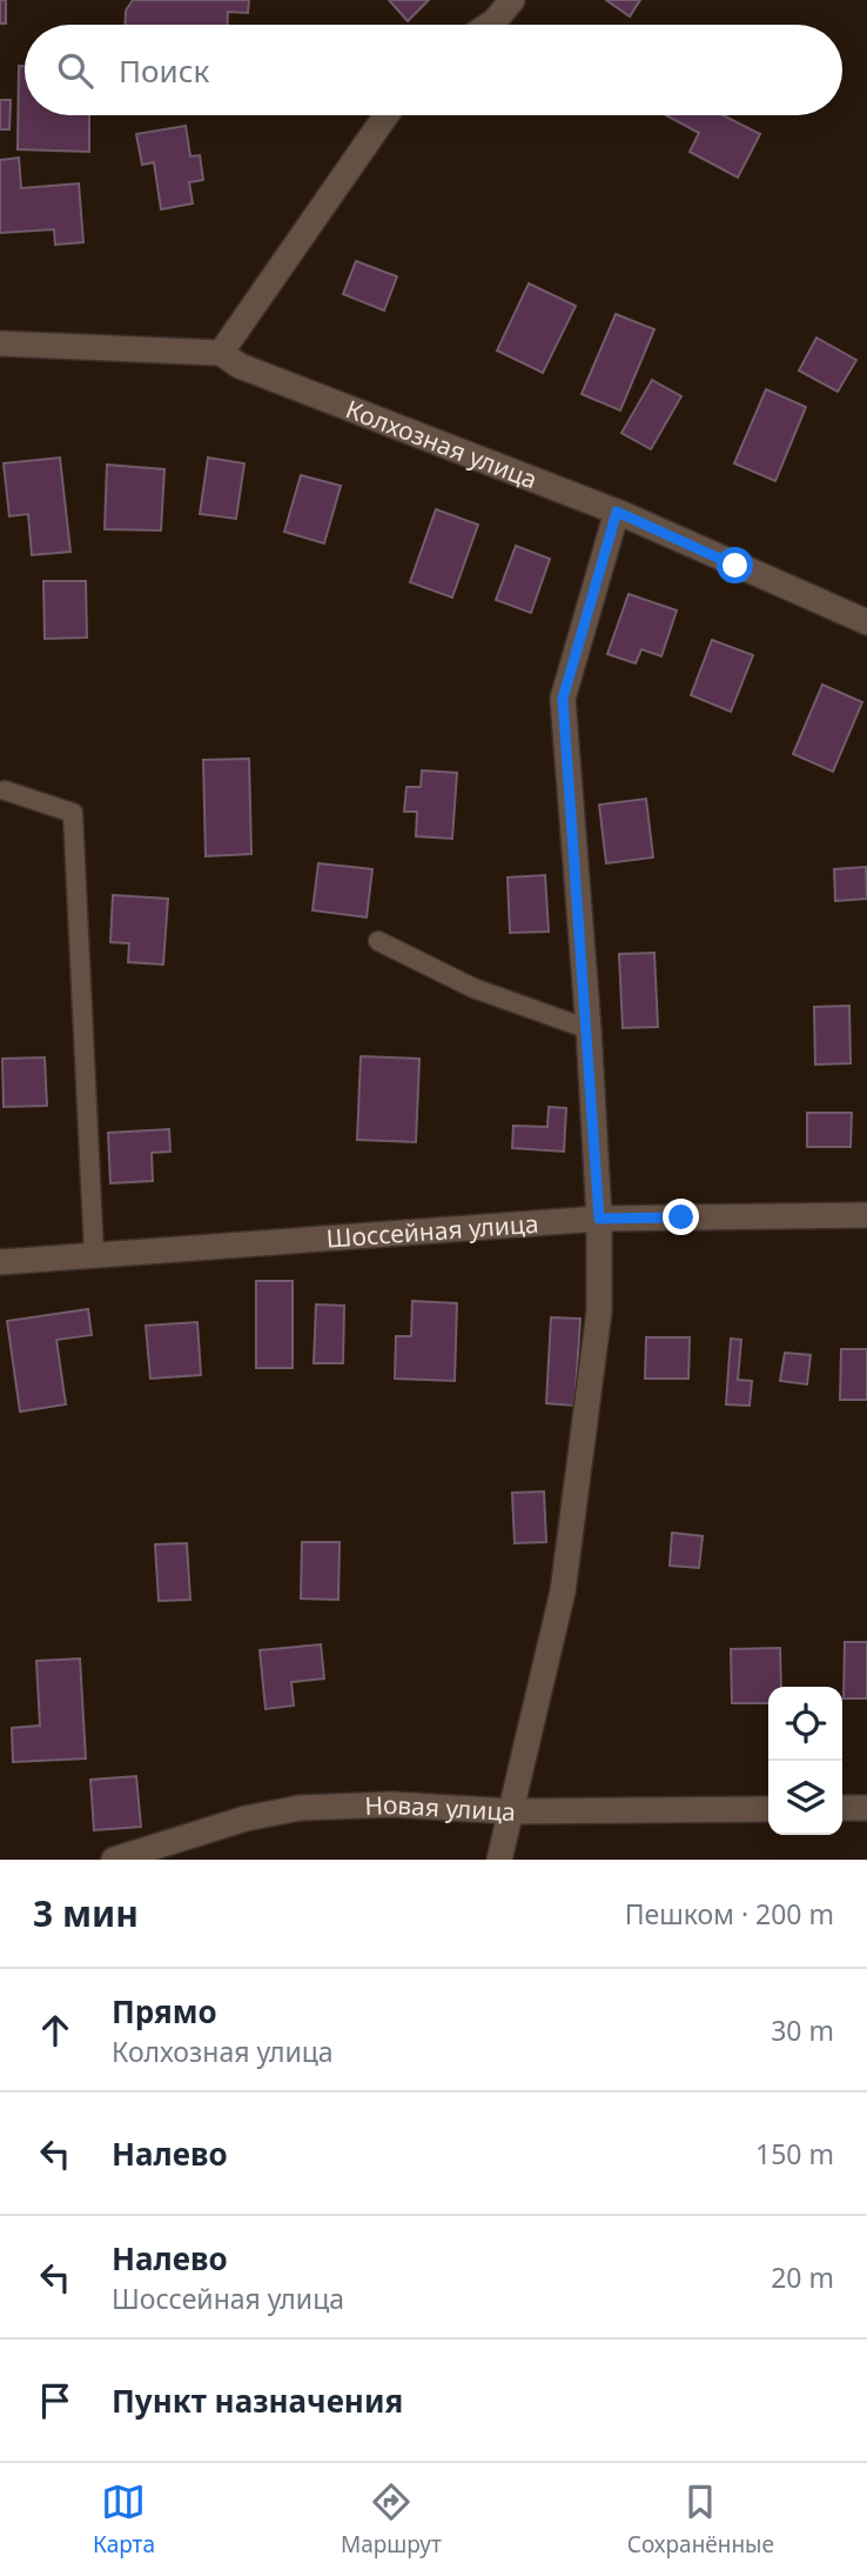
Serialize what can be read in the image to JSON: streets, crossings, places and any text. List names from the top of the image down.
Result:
{
  "streets": {
    "street": ["Колхозная улица", "Шоссейная улица", "Новая улица"]
  },
  "page": {
    "search": "Поиск",
    "heading": ["3 мин", "Пешком · 200 m"],
    "list": [
      ["Прямо", "Колхозная улица", "30 m"],
      ["Налево", "150 m"],
      ["Налево", "Шоссейная улица", "20 m"],
      "Пункт назначения"
    ],
    "nav": ["Карта", "Маршрут", "Сохранённые"]
  }
}
